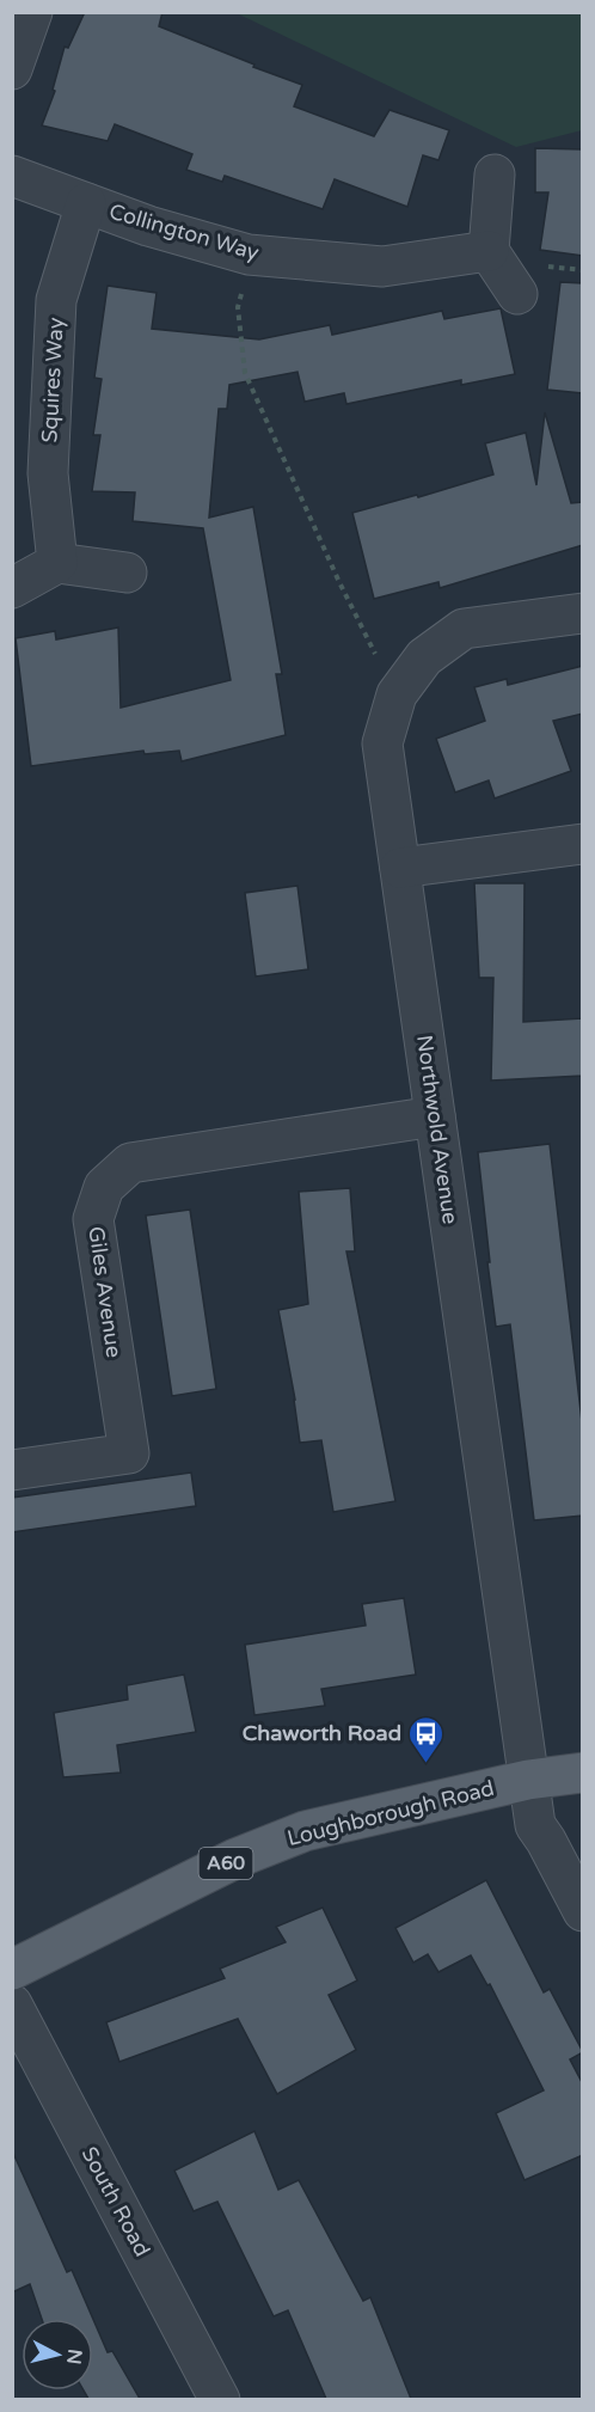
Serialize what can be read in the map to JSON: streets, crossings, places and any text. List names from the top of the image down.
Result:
{
  "streets": {
    "main road": ["Loughborough Road", "A60"],
    "street": [
      "Collington Way",
      "Squires Way",
      "Northwold Avenue",
      "Giles Avenue",
      "South Road"
    ]
  },
  "crossings": [
    ["Collington Way", "Squires Way"],
    ["Northwold Avenue", "Giles Avenue"],
    ["Northwold Avenue", "Loughborough Road"]
  ],
  "places": {
    "bus stop": ["Chaworth Road"]
  },
  "north": "right"
}
